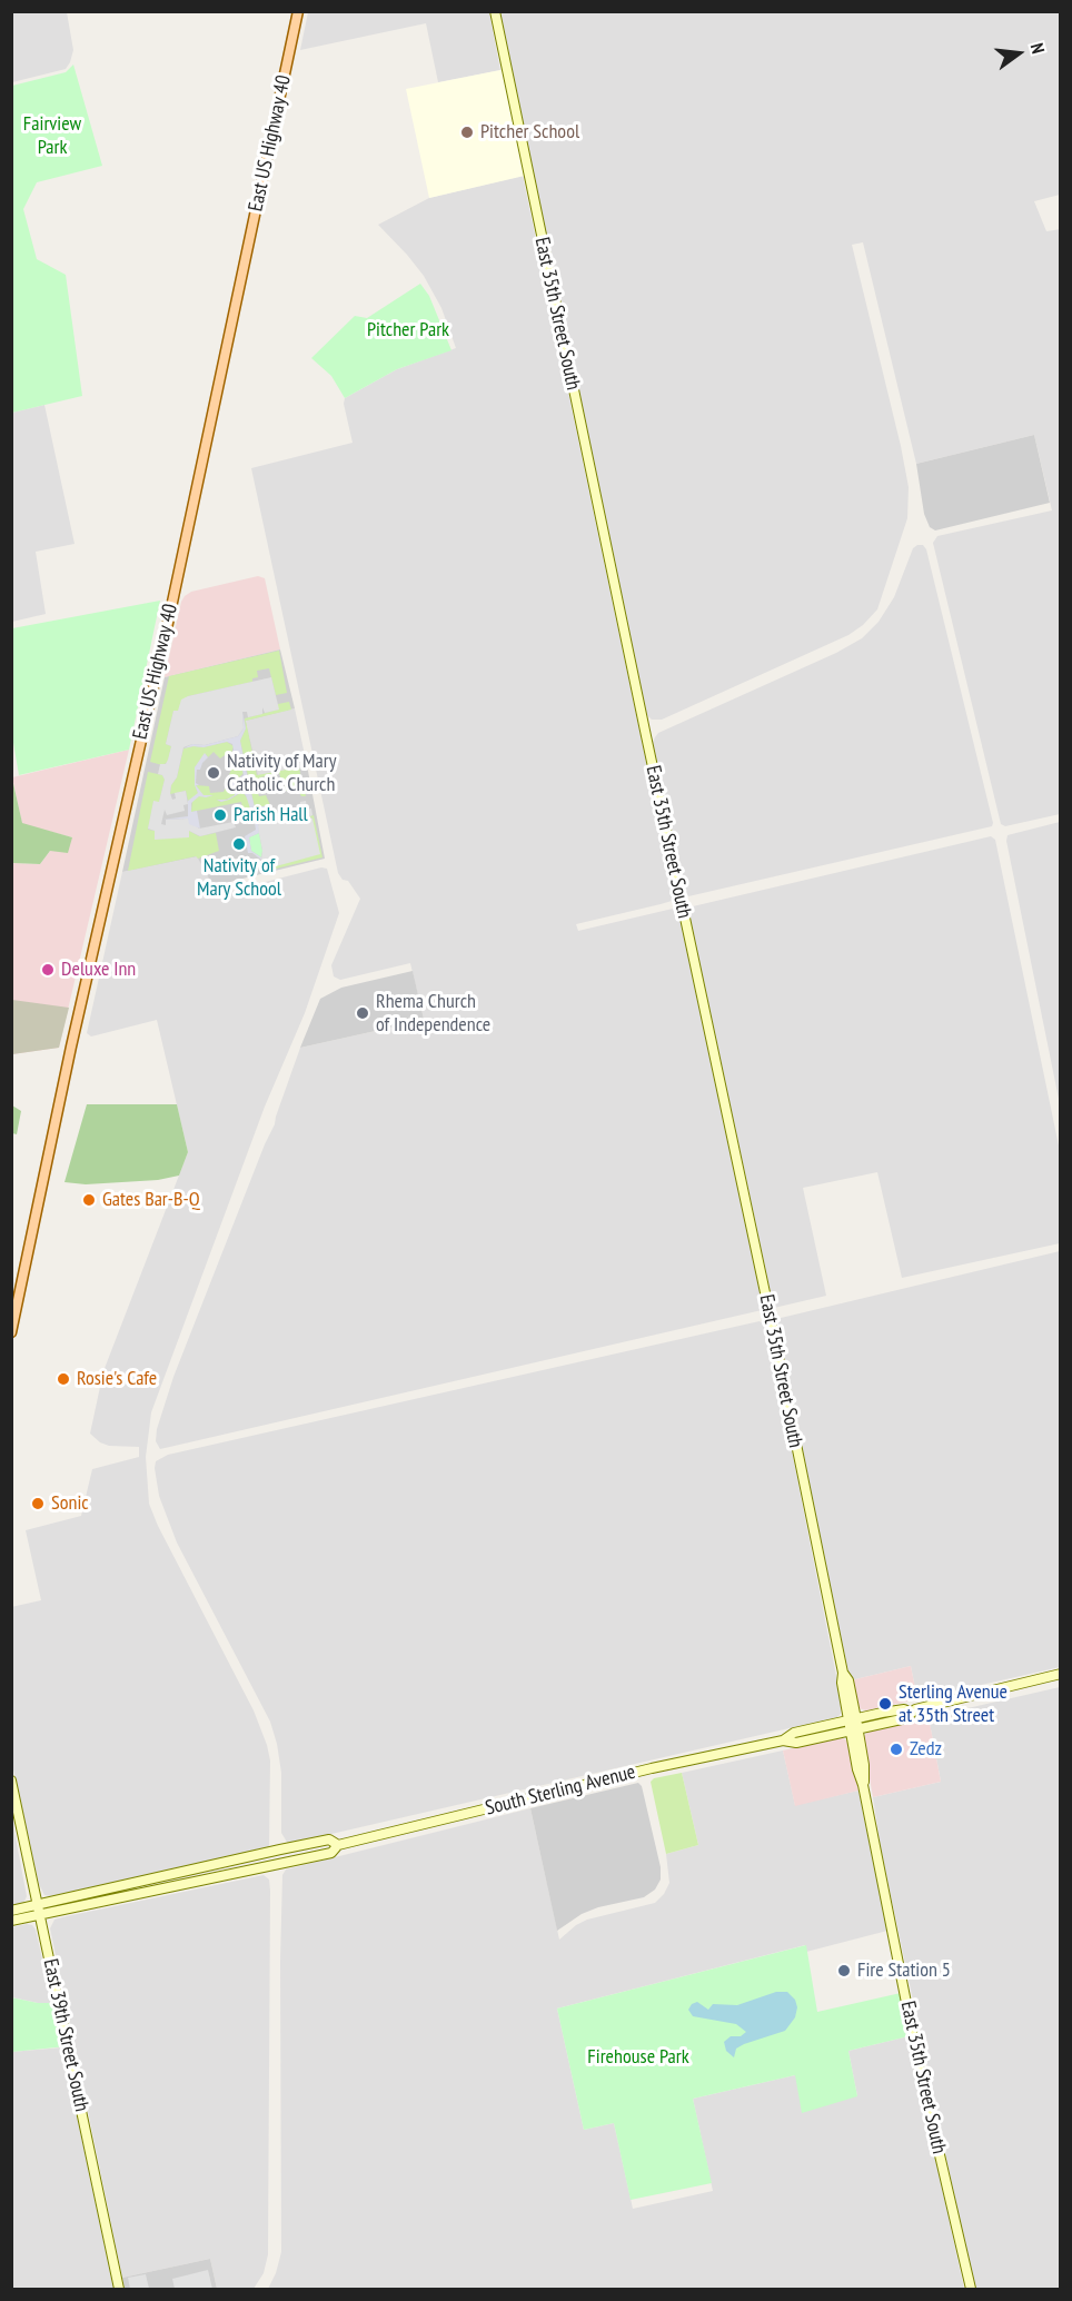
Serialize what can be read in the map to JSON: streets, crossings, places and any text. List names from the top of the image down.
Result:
{
  "streets": {
    "main road": [
      "East US Highway 40",
      "East 35th Street South",
      "South Sterling Avenue",
      "East 39th Street South"
    ]
  },
  "crossings": [
    ["East 35th Street South", "South Sterling Avenue"],
    ["South Sterling Avenue", "East 39th Street South"]
  ],
  "parks": ["Fairview Park", "Pitcher Park", "Firehouse Park"],
  "places": [
    "Pitcher School",
    "Nativity of Mary Catholic Church",
    "Parish Hall",
    "Nativity of Mary School",
    "Deluxe Inn",
    "Rhema Church of Independence",
    "Gates Bar-B-Q",
    "Rosie's Cafe",
    "Sonic",
    "Sterling Avenue at 35th Street",
    "Zedz",
    "Fire Station 5"
  ],
  "north": "right"
}
